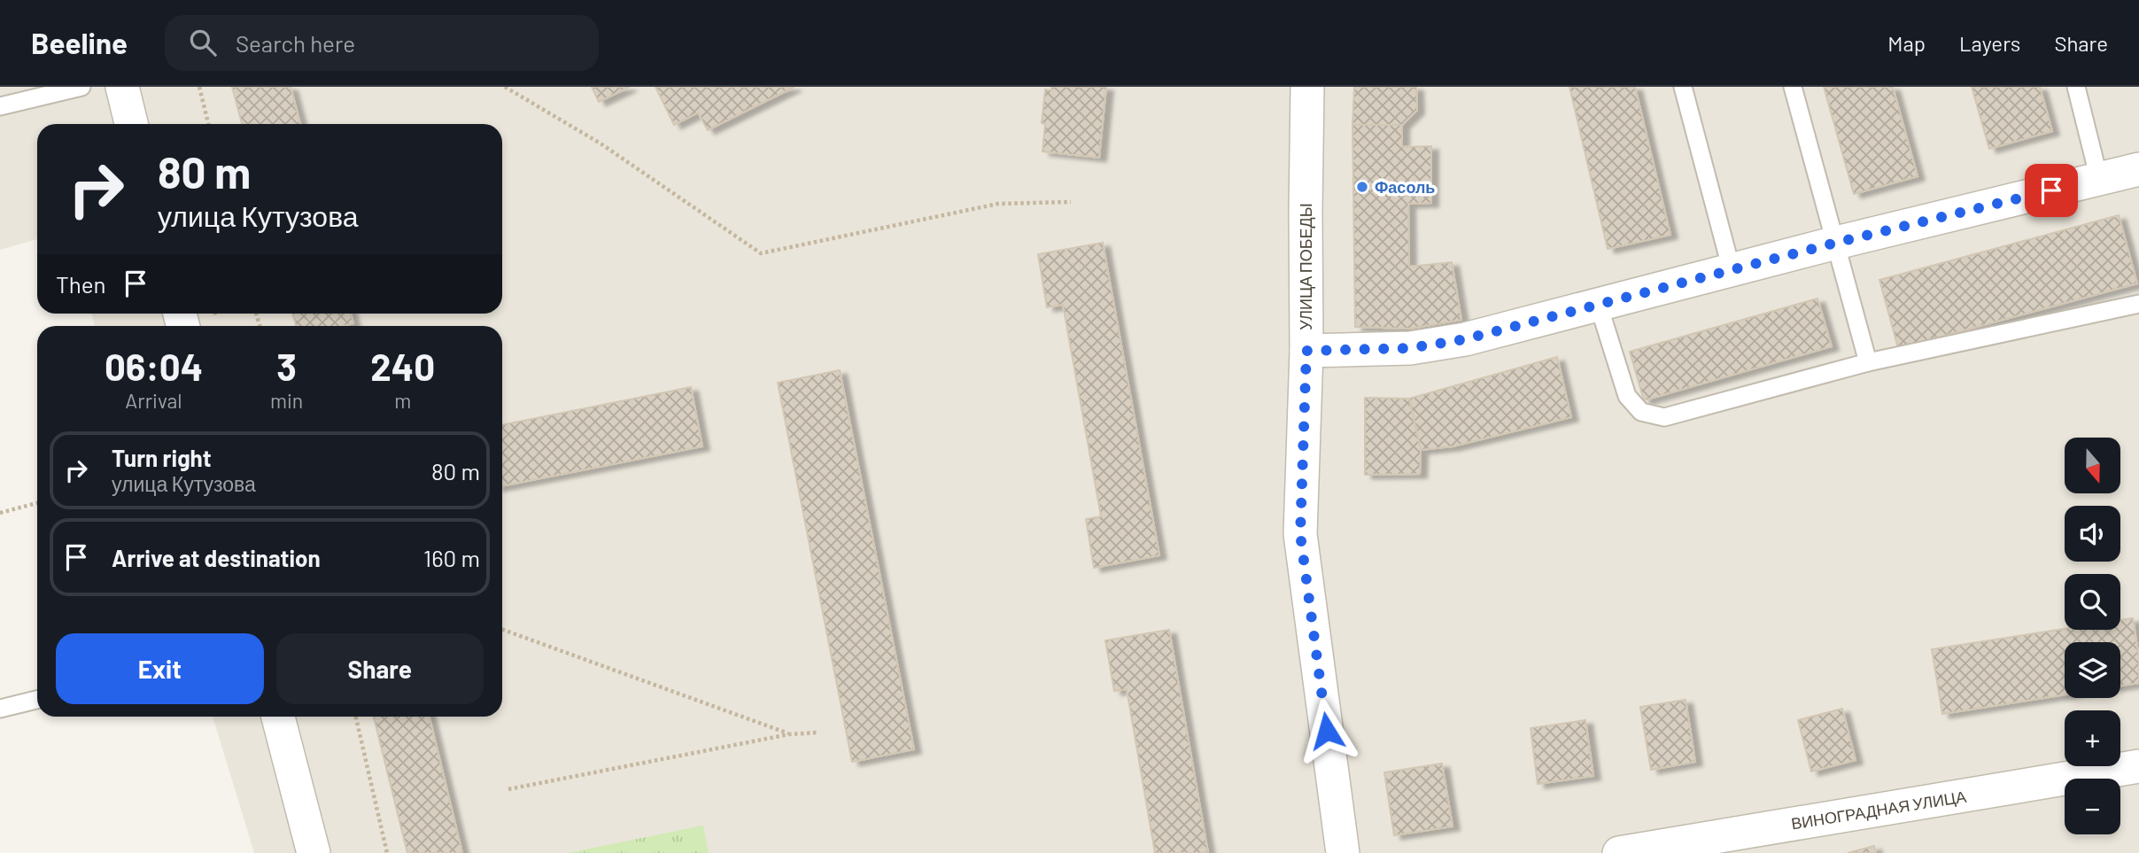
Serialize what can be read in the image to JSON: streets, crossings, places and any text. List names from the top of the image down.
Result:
{
  "streets": {
    "street": ["УЛИЦА ПОБЕДЫ", "ВИНОГРАДНАЯ УЛИЦА"]
  },
  "places": ["Фасоль"],
  "north": "bottom",
  "page": {
    "header": "Beeline",
    "search": "Search here",
    "nav": ["Map", "Layers", "Share"],
    "turn": ["80 m", "улица Кутузова"],
    "then": "Then",
    "eta": [
      "06:04",
      "Arrival",
      "3",
      "min",
      "240",
      "m"
    ],
    "list": [
      {
        "name": "Turn right",
        "note": "улица Кутузова",
        "value": "80 m"
      },
      {
        "name": "Arrive at destination",
        "value": "160 m"
      }
    ],
    "map_buttons": ["+", "−"],
    "buttons": ["Exit", "Share"]
  }
}
